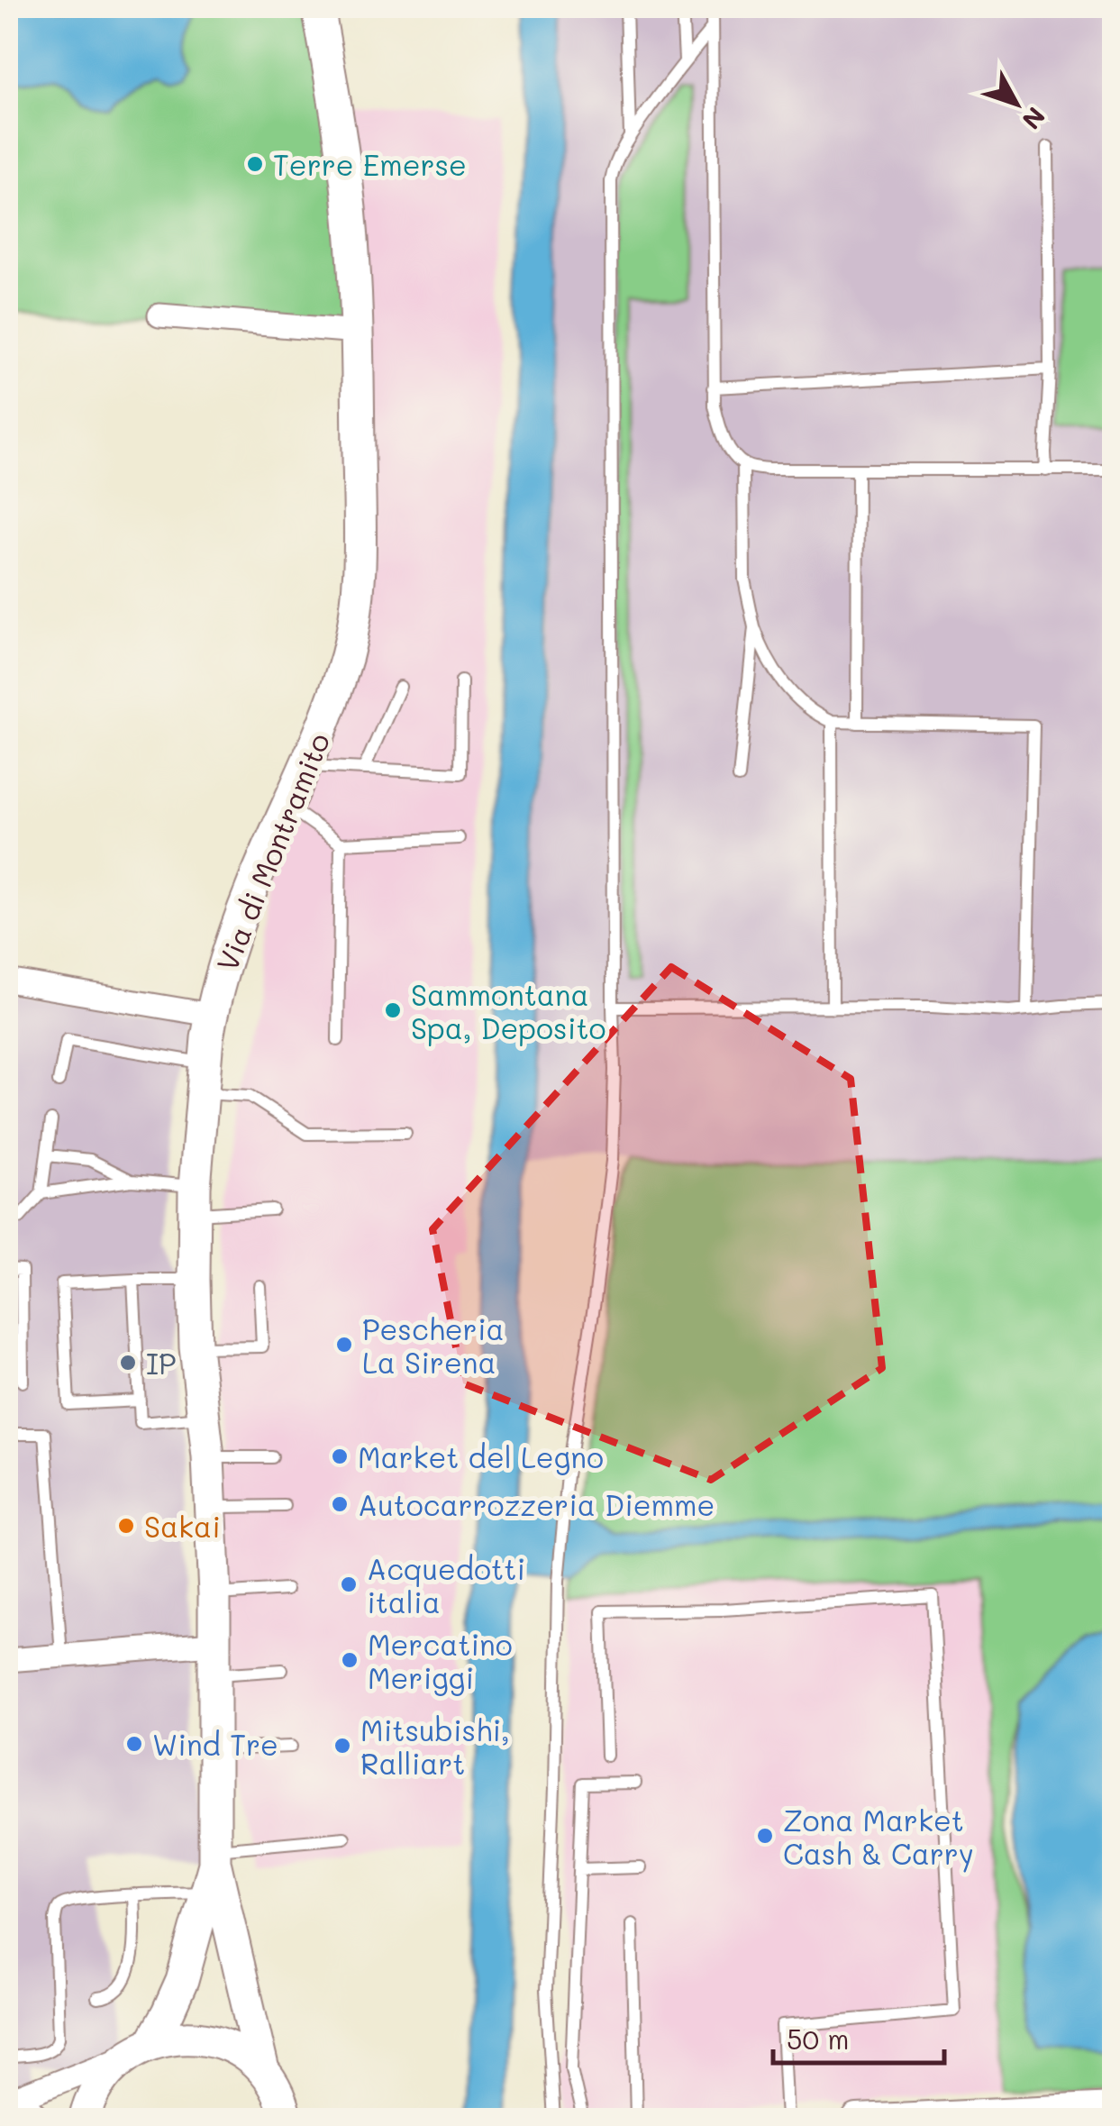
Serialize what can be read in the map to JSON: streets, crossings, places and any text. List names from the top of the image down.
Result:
{
  "streets": {
    "main road": ["Via di Montramito"]
  },
  "places": [
    "Terre Emerse",
    "Sammontana Spa, Deposito",
    "Pescheria La Sirena",
    "IP",
    "Market del Legno",
    "Autocarrozzeria Diemme",
    "Sakai",
    "Acquedotti italia",
    "Mercatino Meriggi",
    "Wind Tre",
    "Mitsubishi, Ralliart",
    "Zona Market Cash & Carry"
  ],
  "scale_bar": "50 m",
  "north": "bottom right"
}
